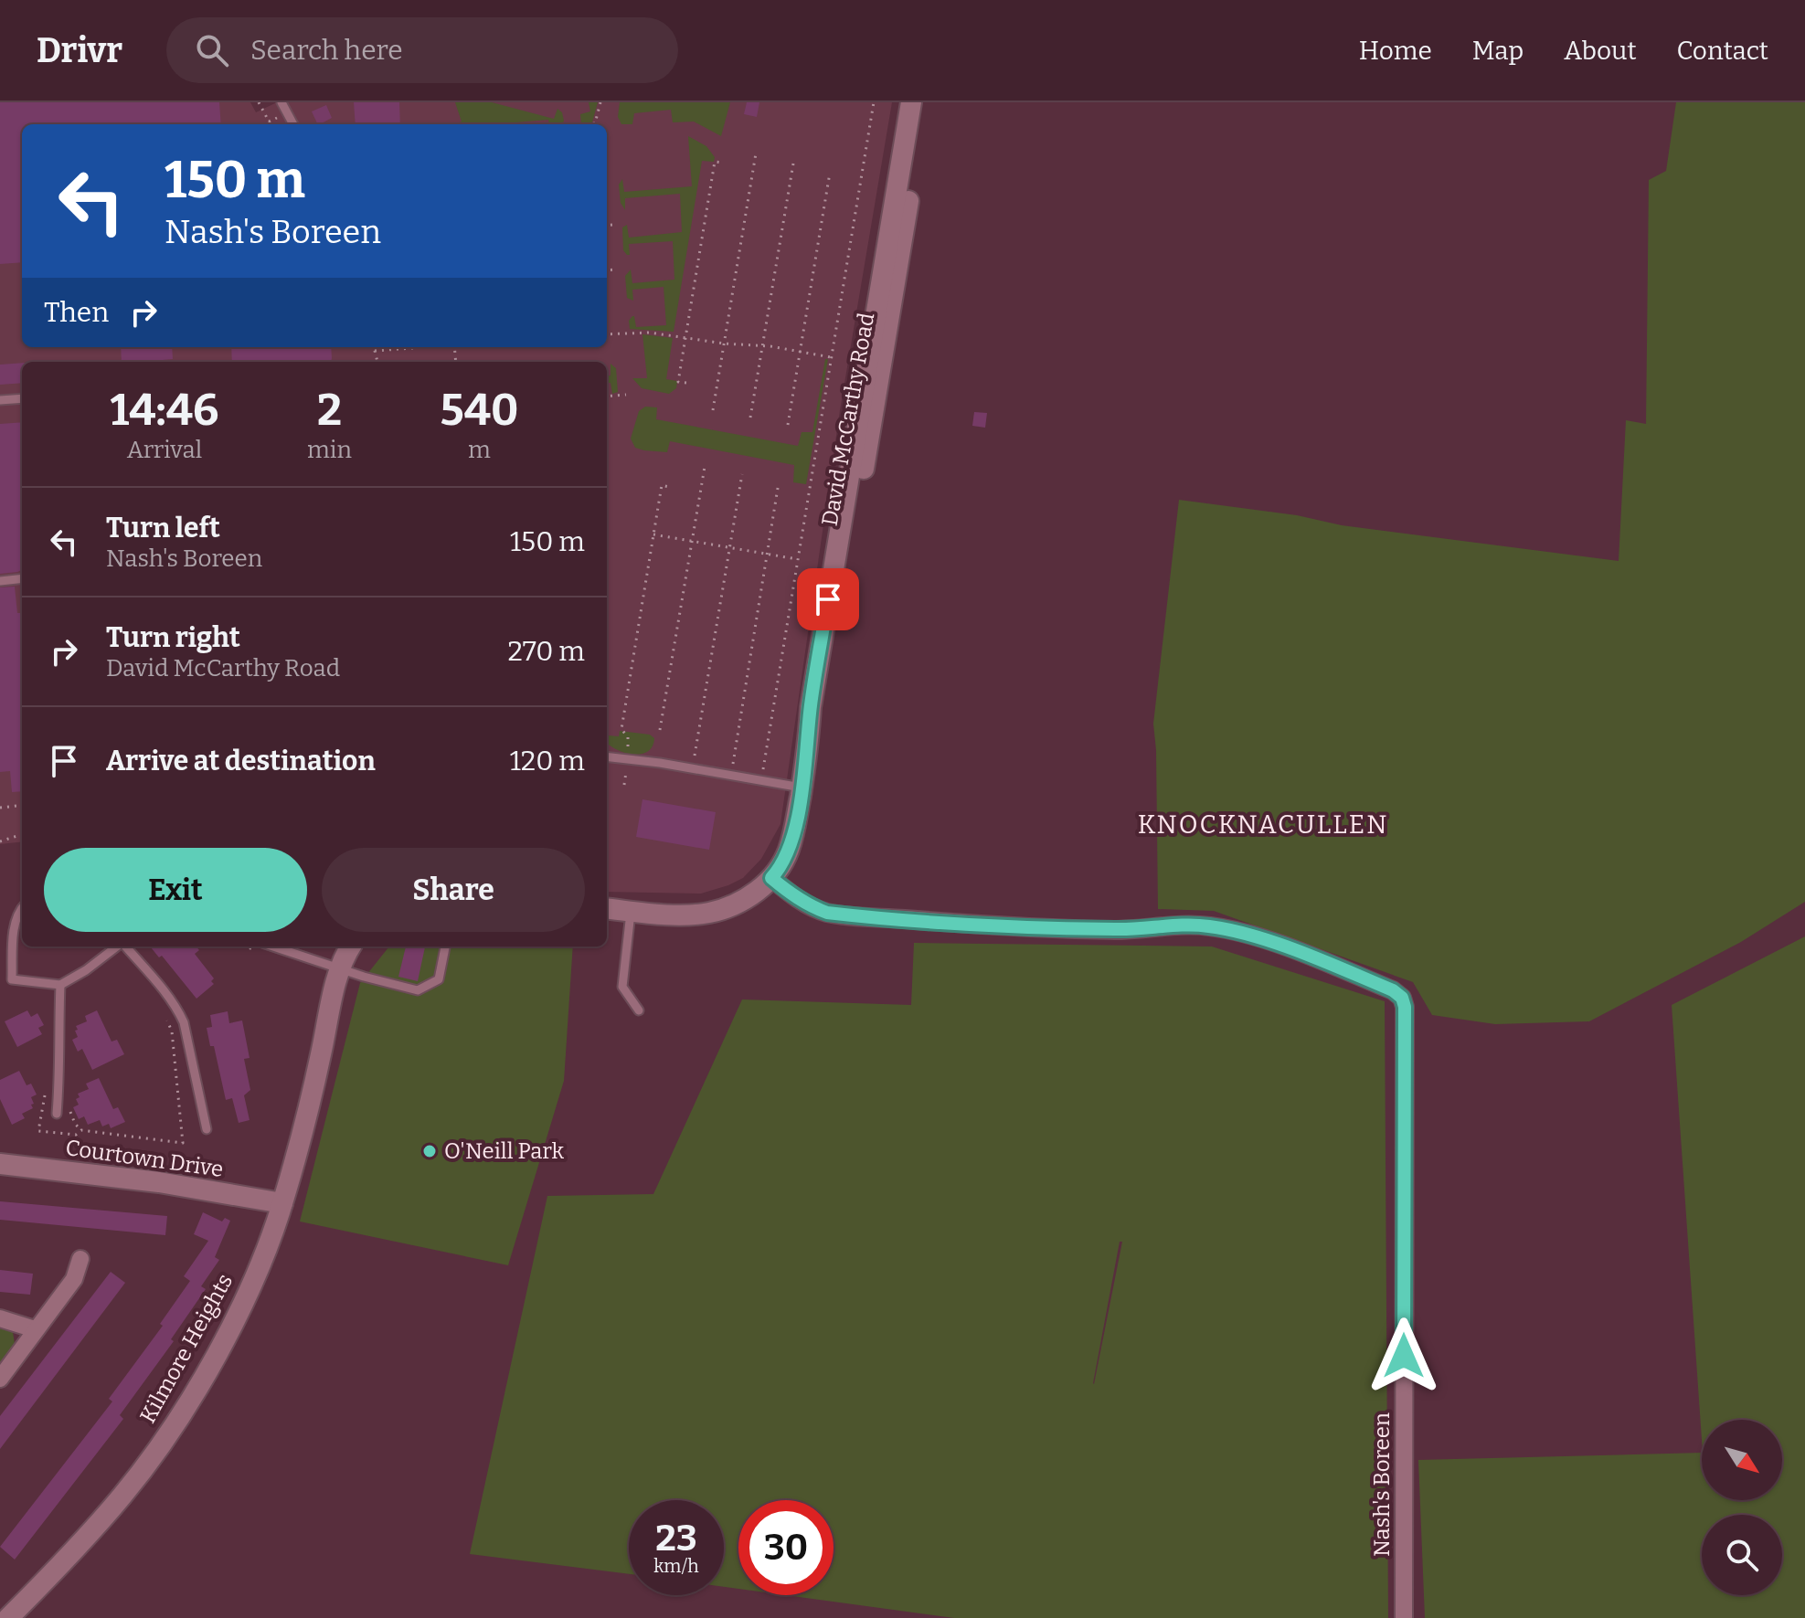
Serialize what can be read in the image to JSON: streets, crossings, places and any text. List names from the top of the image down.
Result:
{
  "streets": {
    "street": [
      "David McCarthy Road",
      "Courtown Drive",
      "Kilmore Heights",
      "Nash's Boreen"
    ]
  },
  "crossings": [
    ["David McCarthy Road", "Nash's Boreen"],
    ["Courtown Drive", "Kilmore Heights"]
  ],
  "districts": ["KNOCKNACULLEN"],
  "places": ["O'Neill Park"],
  "north": "bottom right",
  "page": {
    "header": "Drivr",
    "search": "Search here",
    "nav": [
      "Home",
      "Map",
      "About",
      "Contact"
    ],
    "turn": ["150 m", "Nash's Boreen"],
    "then": "Then",
    "eta": [
      "14:46",
      "Arrival",
      "2",
      "min",
      "540",
      "m"
    ],
    "list": [
      {
        "name": "Turn left",
        "note": "Nash's Boreen",
        "value": "150 m"
      },
      {
        "name": "Turn right",
        "note": "David McCarthy Road",
        "value": "270 m"
      },
      {
        "name": "Arrive at destination",
        "value": "120 m"
      }
    ],
    "buttons": ["Exit", "Share"],
    "speed": "23 km/h",
    "limit": "30"
  }
}
